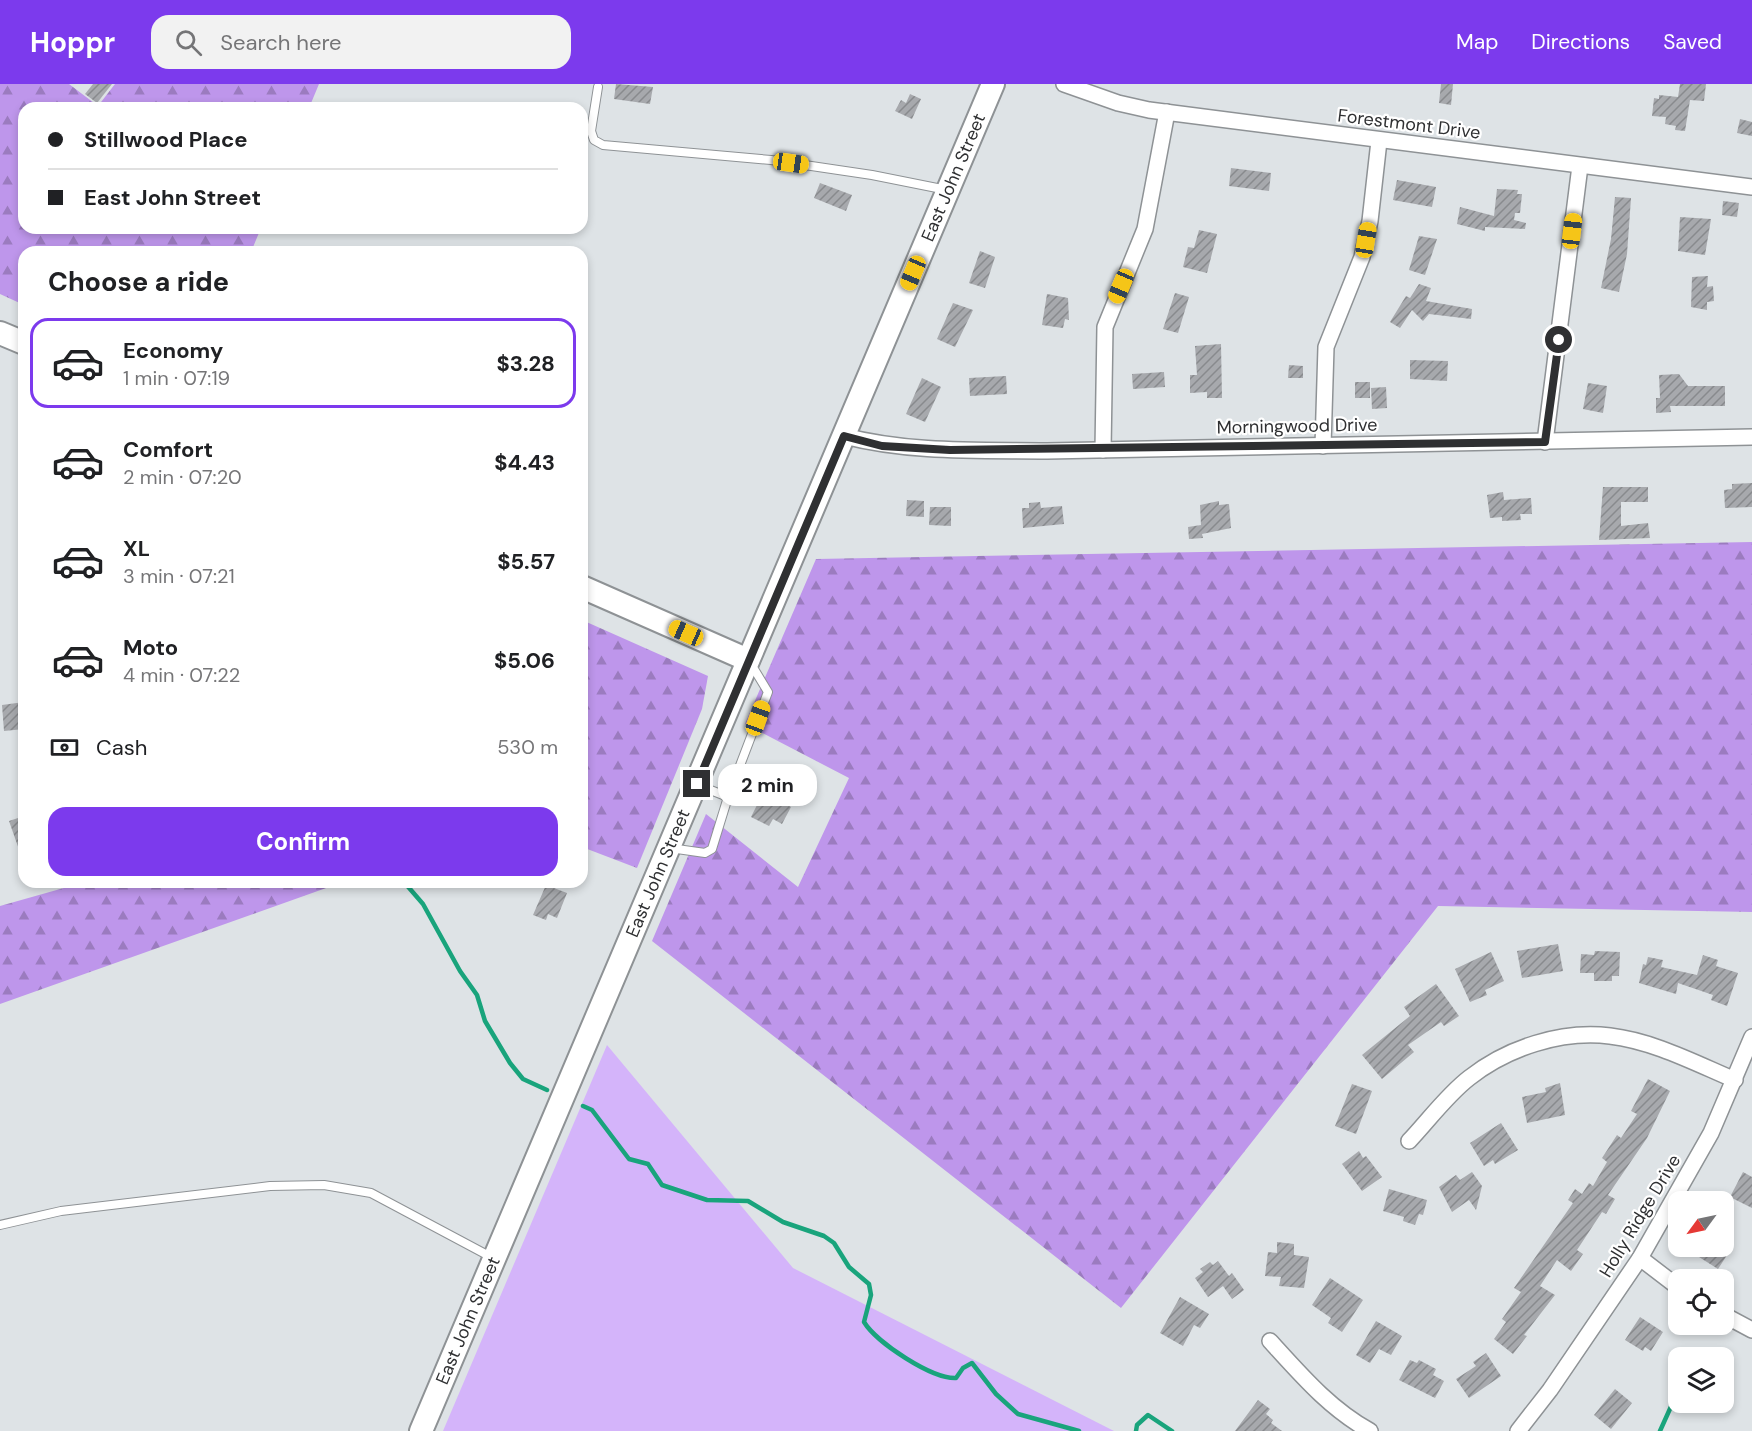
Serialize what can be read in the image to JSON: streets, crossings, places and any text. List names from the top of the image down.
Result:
{
  "streets": {
    "main road": ["East John Street"],
    "street": ["Forestmont Drive", "Morningwood Drive", "Holly Ridge Drive"]
  },
  "crossings": [
    ["East John Street", "Morningwood Drive"]
  ],
  "north": "bottom left",
  "page": {
    "header": "Hoppr",
    "search": "Search here",
    "nav": ["Map", "Directions", "Saved"],
    "banner": ["Stillwood Place", "East John Street"],
    "heading": "Choose a ride",
    "list": [
      {
        "name": "Economy",
        "note": "1 min · 07:19",
        "value": "$3.28"
      },
      {
        "name": "Comfort",
        "note": "2 min · 07:20",
        "value": "$4.43"
      },
      {
        "name": "XL",
        "note": "3 min · 07:21",
        "value": "$5.57"
      },
      {
        "name": "Moto",
        "note": "4 min · 07:22",
        "value": "$5.06"
      }
    ],
    "pay": ["Cash", "530 m"],
    "bubble": "2 min",
    "buttons": "Confirm"
  }
}
